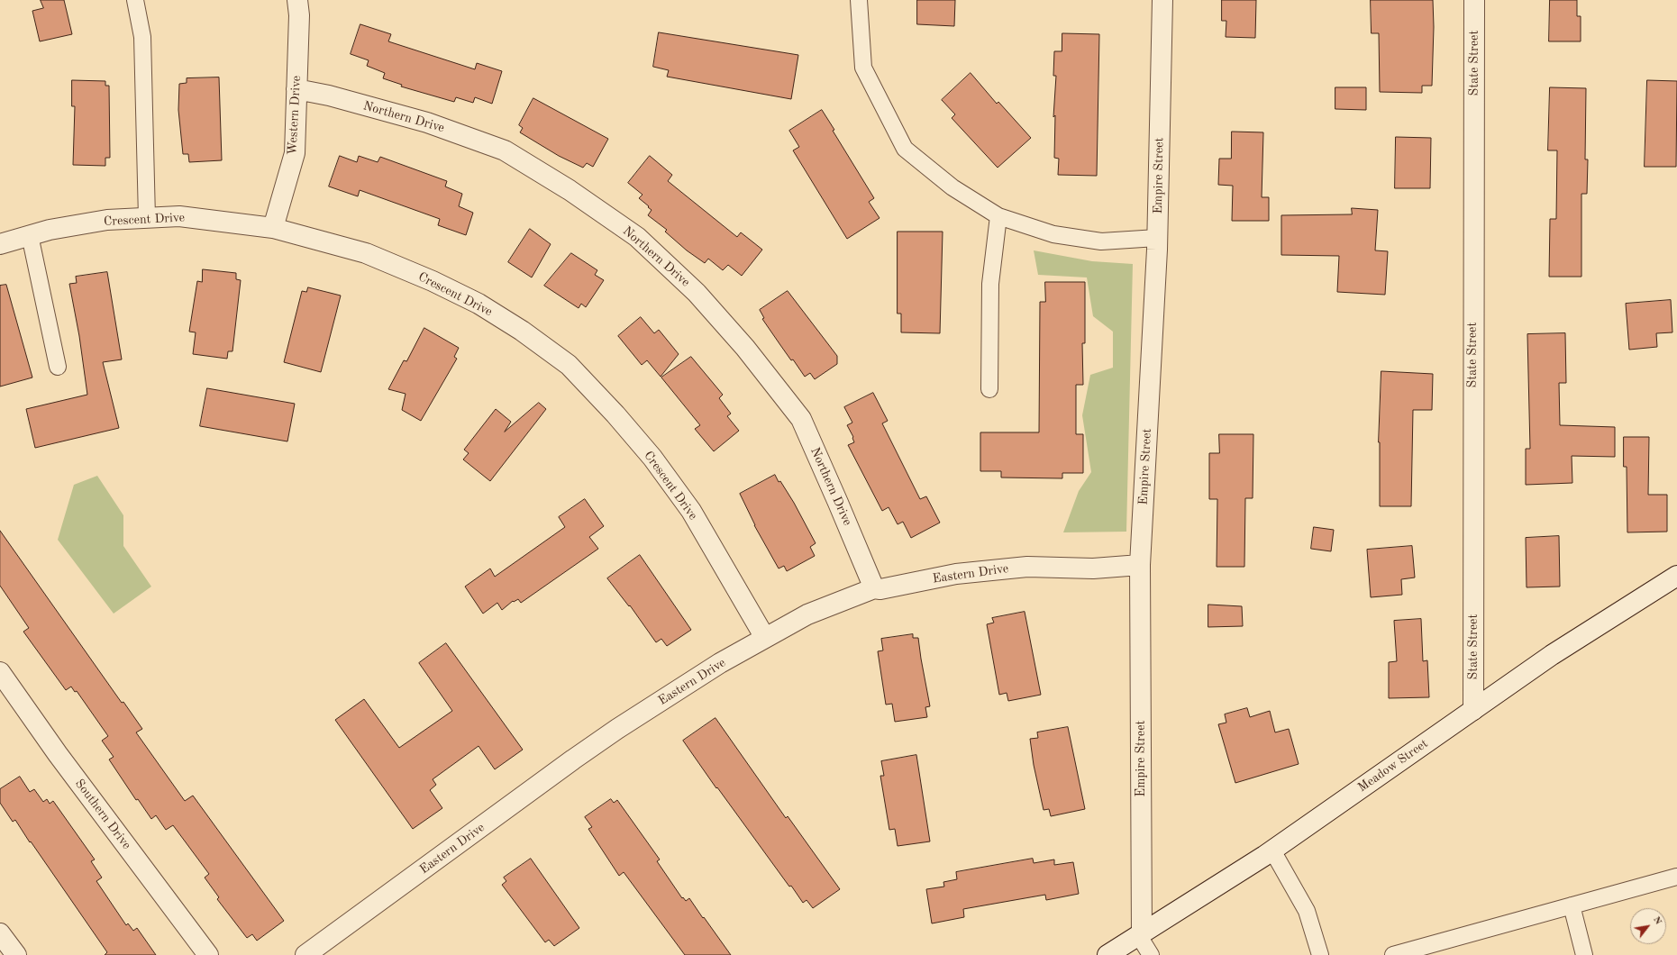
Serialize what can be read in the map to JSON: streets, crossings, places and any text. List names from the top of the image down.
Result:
{
  "streets": {
    "street": [
      "State Street",
      "Western Drive",
      "Northern Drive",
      "Empire Street",
      "Crescent Drive",
      "Eastern Drive",
      "Meadow Street",
      "Southern Drive"
    ]
  },
  "crossings": [
    ["State Street", "Meadow Street"],
    ["Western Drive", "Northern Drive"],
    ["Western Drive", "Crescent Drive"],
    ["Northern Drive", "Eastern Drive"],
    ["Empire Street", "Eastern Drive"],
    ["Empire Street", "Meadow Street"],
    ["Crescent Drive", "Eastern Drive"]
  ],
  "north": "top right"
}
